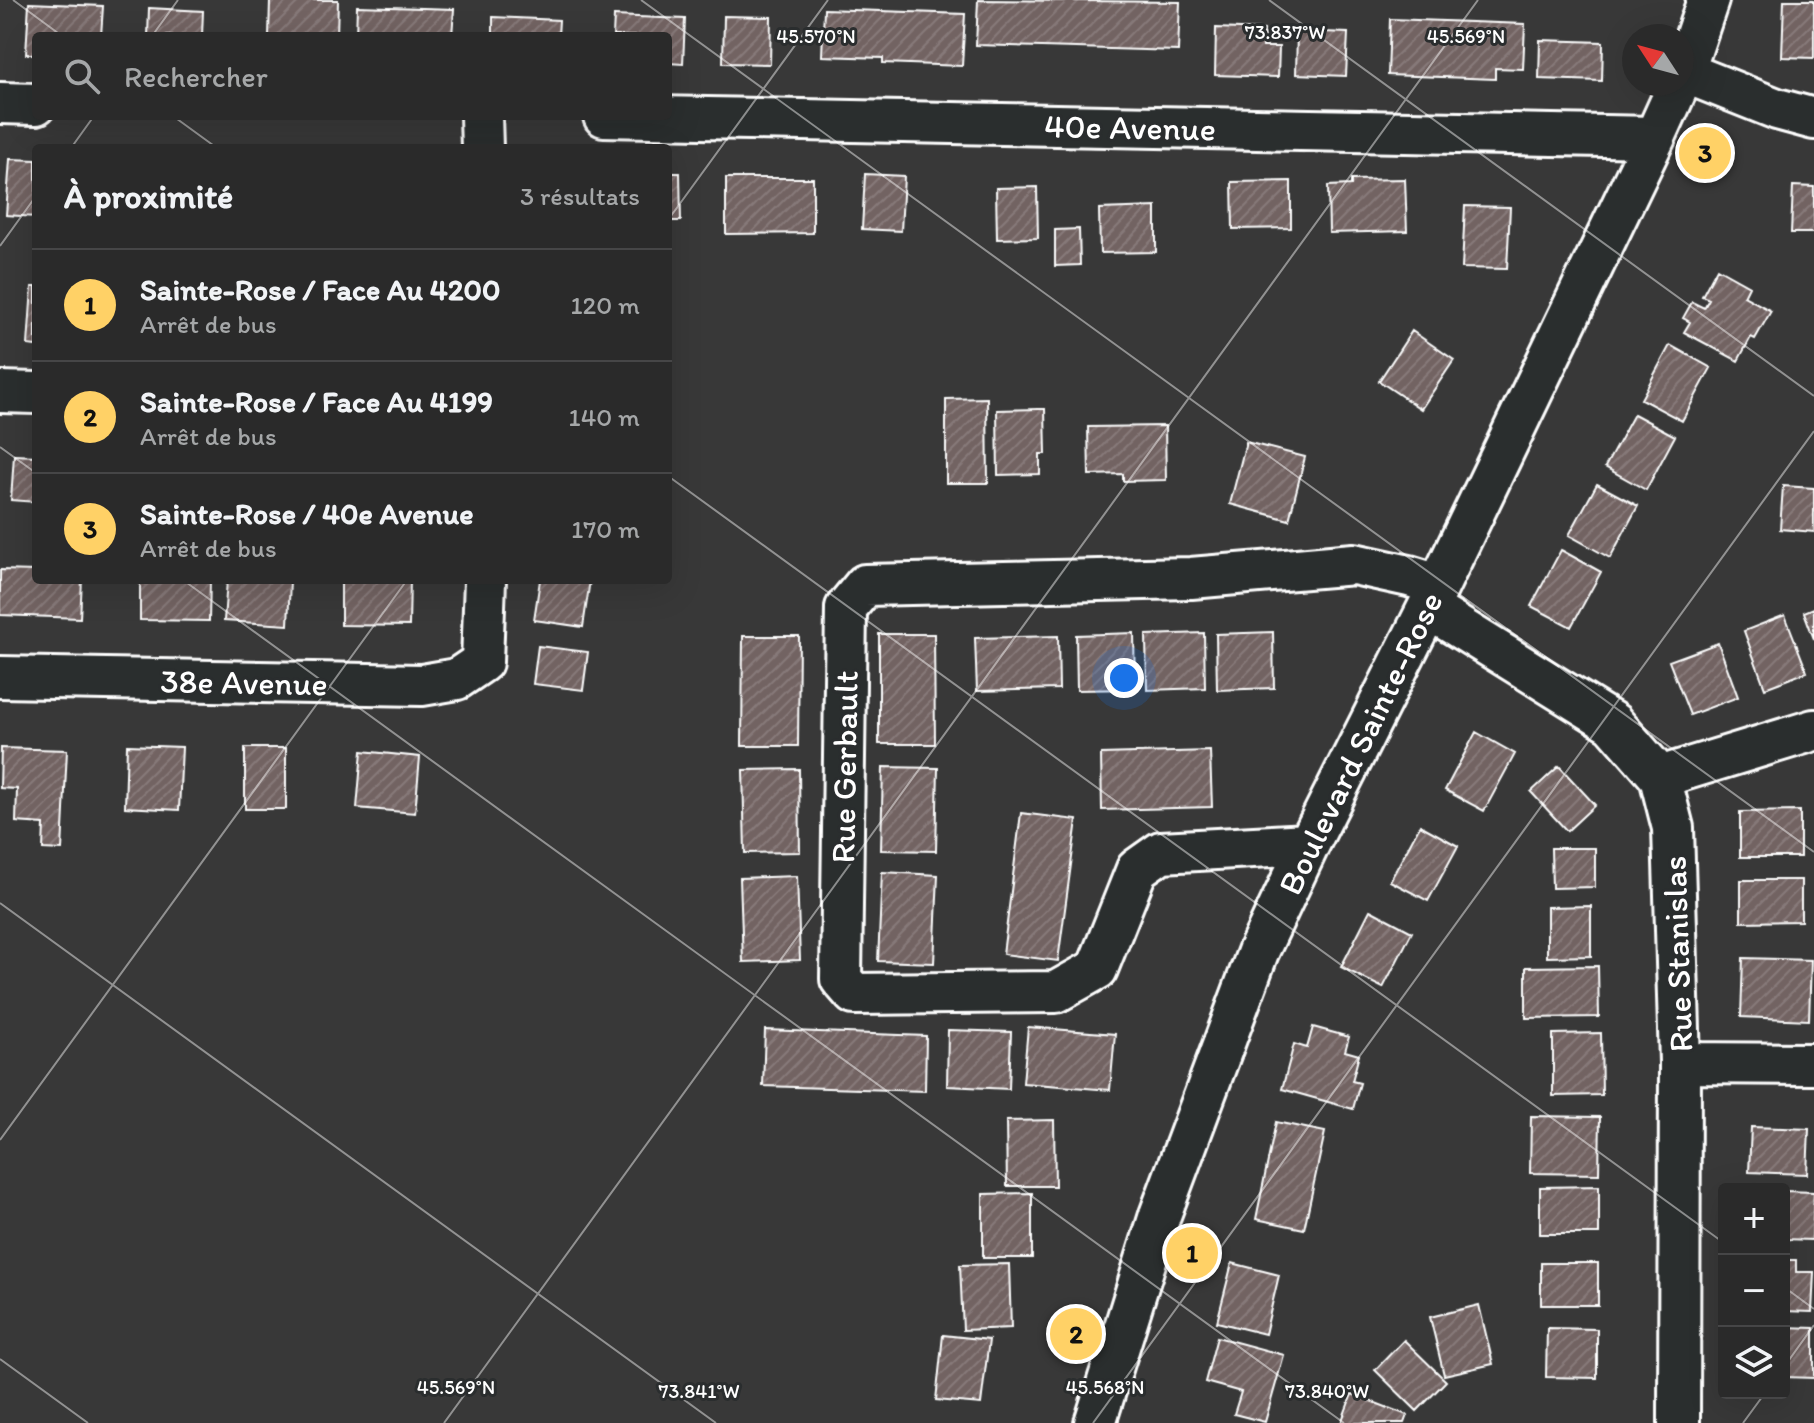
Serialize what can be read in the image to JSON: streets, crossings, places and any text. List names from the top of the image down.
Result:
{
  "streets": {
    "street": [
      "40e Avenue",
      "38e Avenue",
      "Boulevard Sainte-Rose",
      "Rue Gerbault",
      "Rue Stanislas"
    ]
  },
  "crossings": [
    ["40e Avenue", "Boulevard Sainte-Rose"],
    ["Boulevard Sainte-Rose", "Rue Gerbault"],
    ["Boulevard Sainte-Rose", "Rue Stanislas"],
    ["Rue Gerbault", "Rue Stanislas"]
  ],
  "north": "top left",
  "page": {
    "search": "Rechercher",
    "pins": ["3", "1", "2"],
    "heading": ["À proximité", "3 résultats"],
    "list": [
      {
        "mark": "1",
        "name": "Sainte-Rose / Face Au 4200",
        "note": "Arrêt de bus",
        "value": "120 m"
      },
      {
        "mark": "2",
        "name": "Sainte-Rose / Face Au 4199",
        "note": "Arrêt de bus",
        "value": "140 m"
      },
      {
        "mark": "3",
        "name": "Sainte-Rose / 40e Avenue",
        "note": "Arrêt de bus",
        "value": "170 m"
      }
    ],
    "map_buttons": ["+", "−"]
  },
  "coordinates": [
    "73.837°W",
    "45.570°N",
    "45.569°N",
    "45.568°N",
    "73.841°W",
    "73.840°W"
  ]
}
